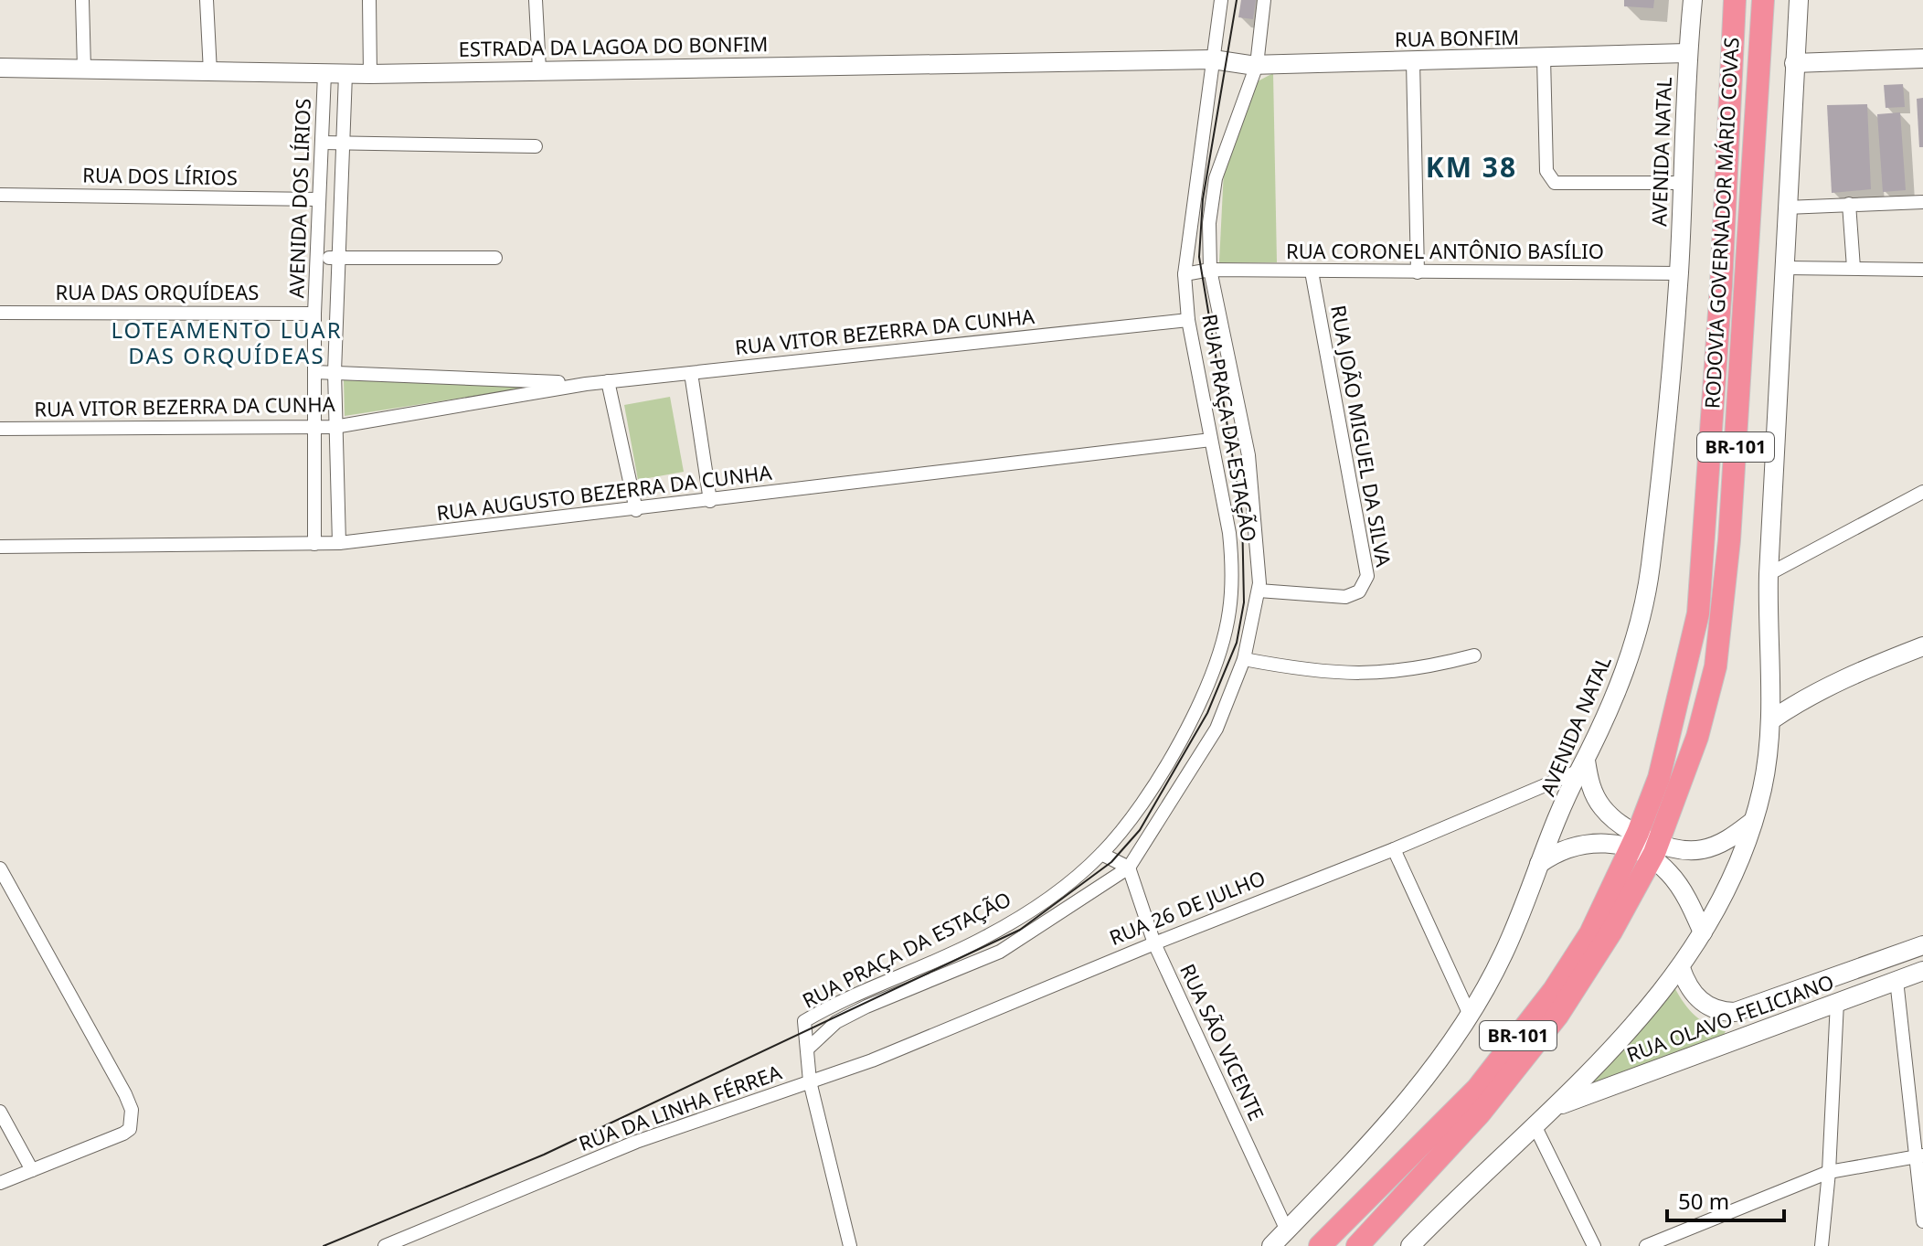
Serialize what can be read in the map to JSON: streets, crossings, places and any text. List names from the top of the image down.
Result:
{
  "streets": {
    "highway": ["RODOVIA GOVERNADOR MÁRIO COVAS", "BR-101"],
    "main road": [
      "RUA BONFIM",
      "ESTRADA DA LAGOA DO BONFIM",
      "AVENIDA NATAL",
      "RUA OLAVO FELICIANO"
    ],
    "street": [
      "RUA DOS LÍRIOS",
      "AVENIDA DOS LÍRIOS",
      "RUA CORONEL ANTÔNIO BASÍLIO",
      "RUA DAS ORQUÍDEAS",
      "RUA VITOR BEZERRA DA CUNHA",
      "RUA PRAÇA DA ESTAÇÃO",
      "RUA JOÃO MIGUEL DA SILVA",
      "RUA AUGUSTO BEZERRA DA CUNHA",
      "RUA 26 DE JULHO",
      "RUA SÃO VICENTE",
      "RUA DA LINHA FÉRREA"
    ]
  },
  "crossings": [
    ["RUA BONFIM", "ESTRADA DA LAGOA DO BONFIM"],
    ["RUA BONFIM", "AVENIDA NATAL"],
    ["RUA BONFIM", "RUA PRAÇA DA ESTAÇÃO"],
    ["ESTRADA DA LAGOA DO BONFIM", "AVENIDA DOS LÍRIOS"],
    ["ESTRADA DA LAGOA DO BONFIM", "RUA PRAÇA DA ESTAÇÃO"],
    ["AVENIDA NATAL", "RUA CORONEL ANTÔNIO BASÍLIO"],
    ["AVENIDA NATAL", "RUA 26 DE JULHO"],
    ["AVENIDA NATAL", "RUA SÃO VICENTE"],
    ["RUA DOS LÍRIOS", "AVENIDA DOS LÍRIOS"],
    ["AVENIDA DOS LÍRIOS", "RUA DAS ORQUÍDEAS"],
    ["AVENIDA DOS LÍRIOS", "RUA VITOR BEZERRA DA CUNHA"],
    ["AVENIDA DOS LÍRIOS", "RUA AUGUSTO BEZERRA DA CUNHA"],
    ["RUA CORONEL ANTÔNIO BASÍLIO", "RUA PRAÇA DA ESTAÇÃO"],
    ["RUA CORONEL ANTÔNIO BASÍLIO", "RUA JOÃO MIGUEL DA SILVA"],
    ["RUA VITOR BEZERRA DA CUNHA", "RUA PRAÇA DA ESTAÇÃO"],
    ["RUA PRAÇA DA ESTAÇÃO", "RUA JOÃO MIGUEL DA SILVA"],
    ["RUA PRAÇA DA ESTAÇÃO", "RUA AUGUSTO BEZERRA DA CUNHA"],
    ["RUA PRAÇA DA ESTAÇÃO", "RUA DA LINHA FÉRREA"],
    ["RUA 26 DE JULHO", "RUA SÃO VICENTE"],
    ["RUA 26 DE JULHO", "RUA DA LINHA FÉRREA"]
  ],
  "districts": ["KM 38", "LOTEAMENTO LUAR DAS ORQUÍDEAS"],
  "scale_bar": "50 m"
}
